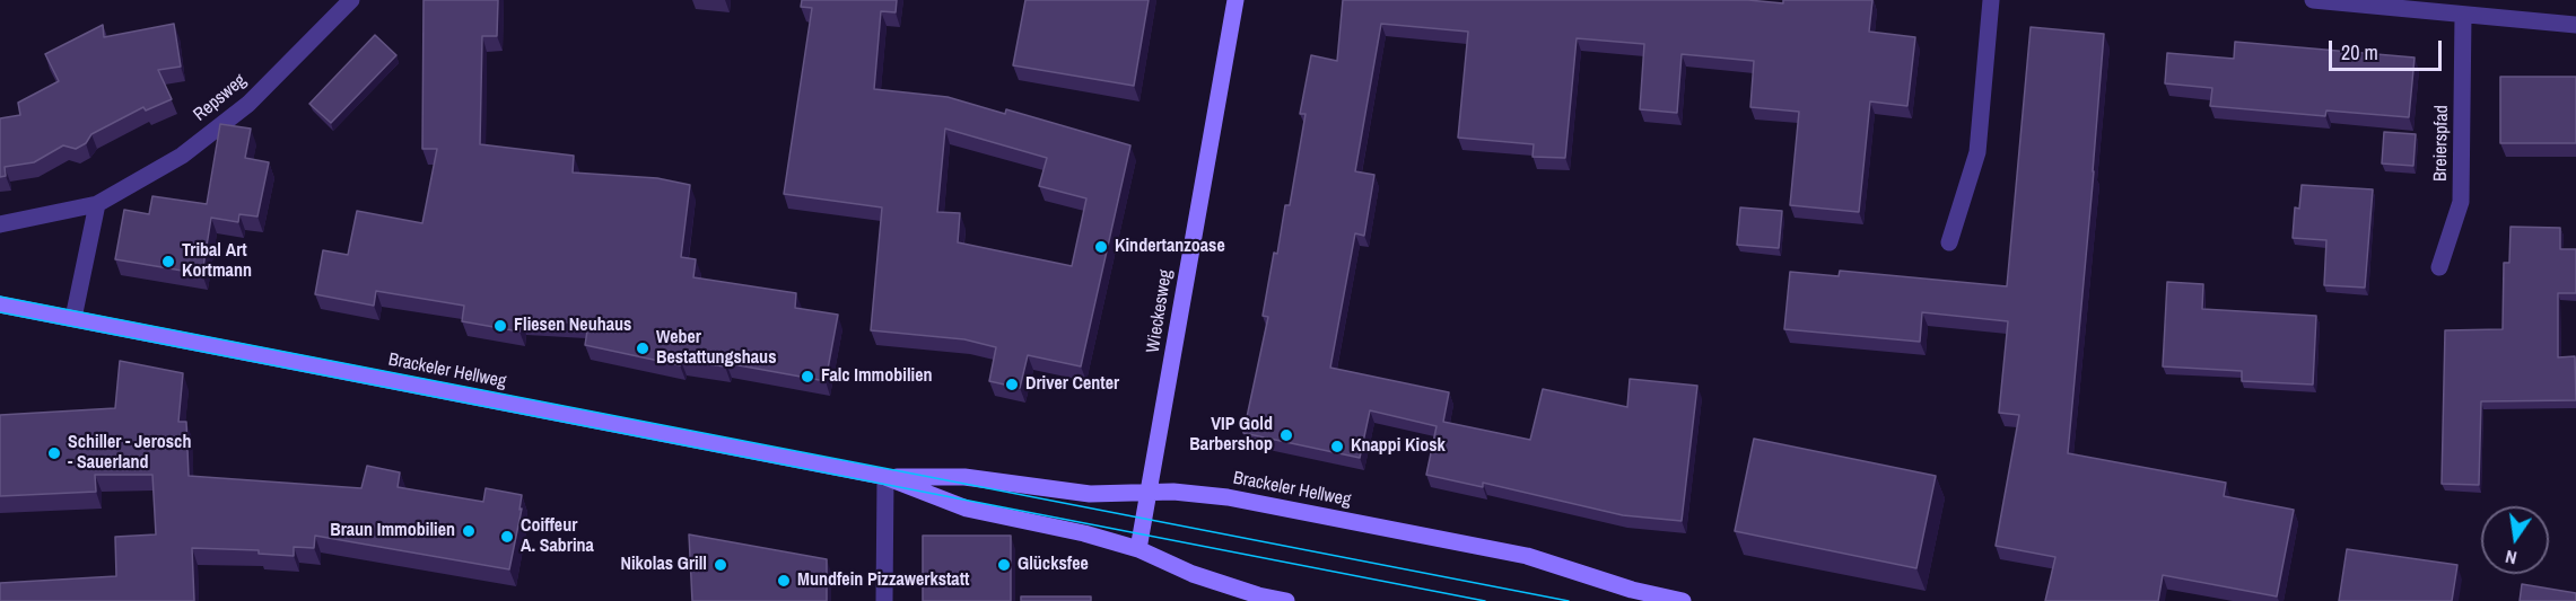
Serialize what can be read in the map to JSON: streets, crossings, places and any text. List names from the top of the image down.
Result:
{
  "streets": {
    "main road": ["Wieckesweg", "Brackeler Hellweg"],
    "street": ["Repsweg", "Breierspfad"]
  },
  "crossings": [
    ["Wieckesweg", "Brackeler Hellweg"]
  ],
  "places": [
    "Kindertanzoase",
    "Tribal Art Kortmann",
    "Fliesen Neuhaus",
    "Weber Bestattungshaus",
    "Falc Immobilien",
    "Driver Center",
    "VIP Gold Barbershop",
    "Knappi Kiosk",
    "Schiller - Jerosch - Sauerland",
    "Braun Immobilien",
    "Coiffeur A. Sabrina",
    "Nikolas Grill",
    "Glücksfee",
    "Mundfein Pizzawerkstatt"
  ],
  "scale_bar": "20 m",
  "north": "bottom"
}
